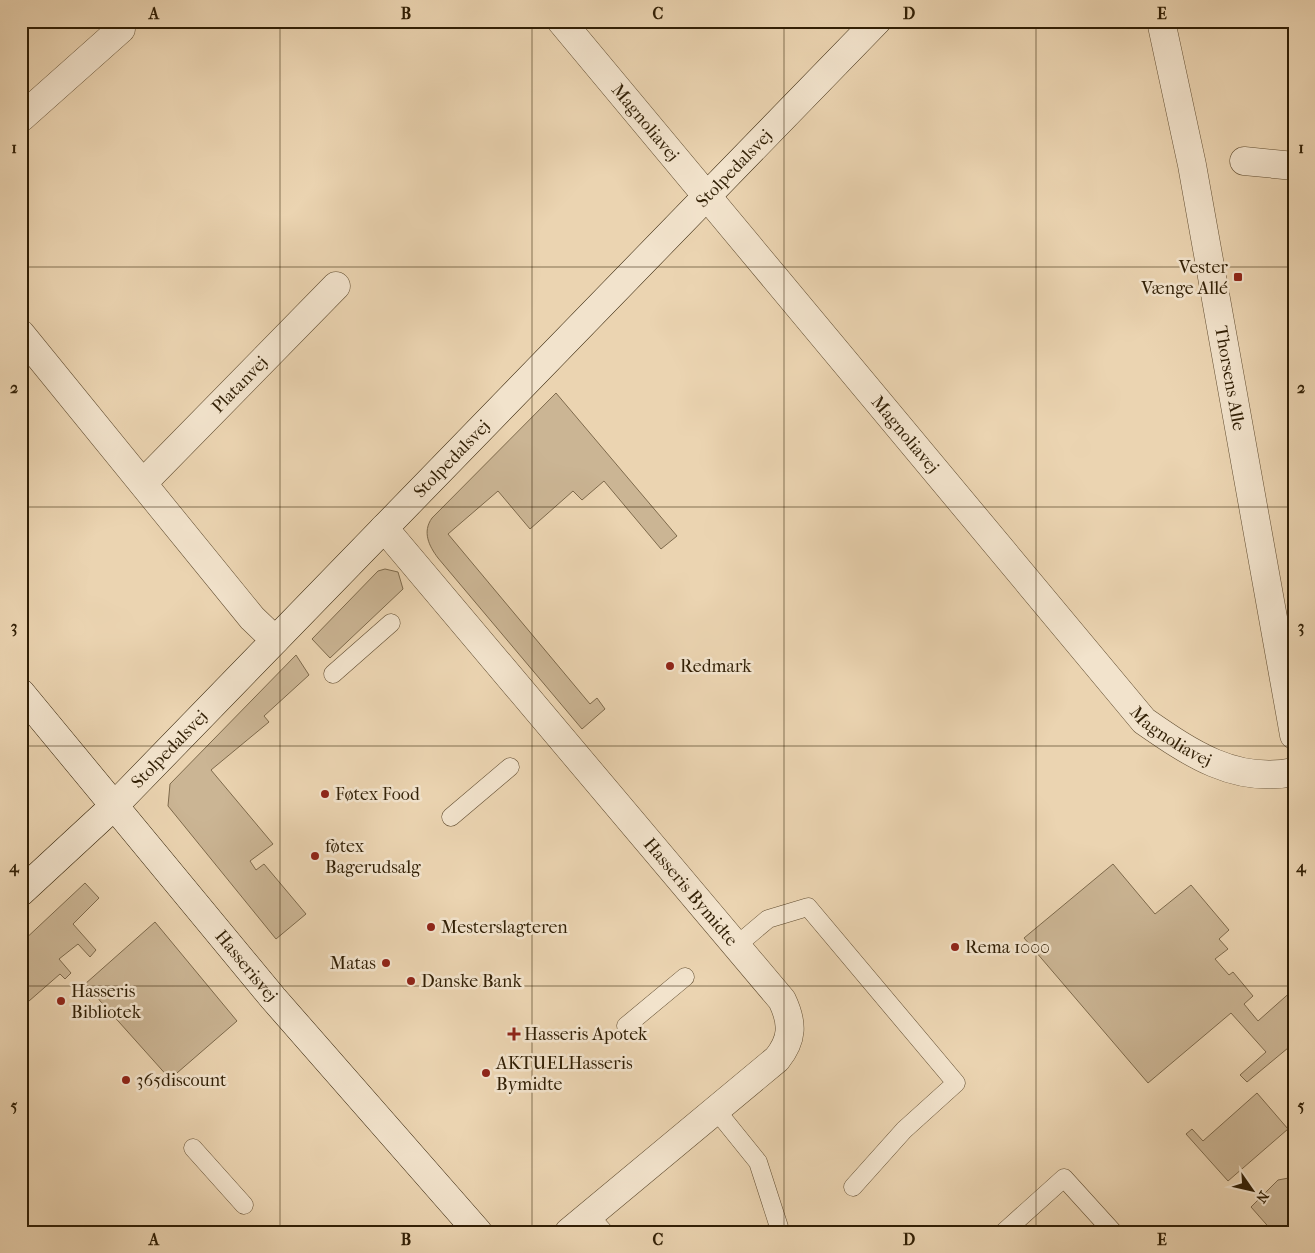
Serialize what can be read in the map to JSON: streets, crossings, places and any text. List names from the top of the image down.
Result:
{
  "streets": {
    "street": [
      "Magnoliavej",
      "Stolpedalsvej",
      "Thorsens Alle",
      "Platanvej",
      "Hasseris Bymidte",
      "Hasserisvej"
    ]
  },
  "crossings": [
    ["Magnoliavej", "Stolpedalsvej"],
    ["Stolpedalsvej", "Hasseris Bymidte"],
    ["Stolpedalsvej", "Hasserisvej"]
  ],
  "places": {
    "transit": ["Vester Vænge Allé"],
    "other": [
      "Redmark",
      "Føtex Food",
      "føtex Bagerudsalg",
      "Mesterslagteren",
      "Rema 1000",
      "Matas",
      "Danske Bank",
      "Hasseris Bibliotek",
      "AKTUELHasseris Bymidte",
      "365discount"
    ],
    "health": ["Hasseris Apotek"]
  },
  "north": "bottom right",
  "grid": {
    "columns": [
      "A",
      "B",
      "C",
      "D",
      "E"
    ],
    "rows": [
      "1",
      "2",
      "3",
      "4",
      "5"
    ]
  }
}
